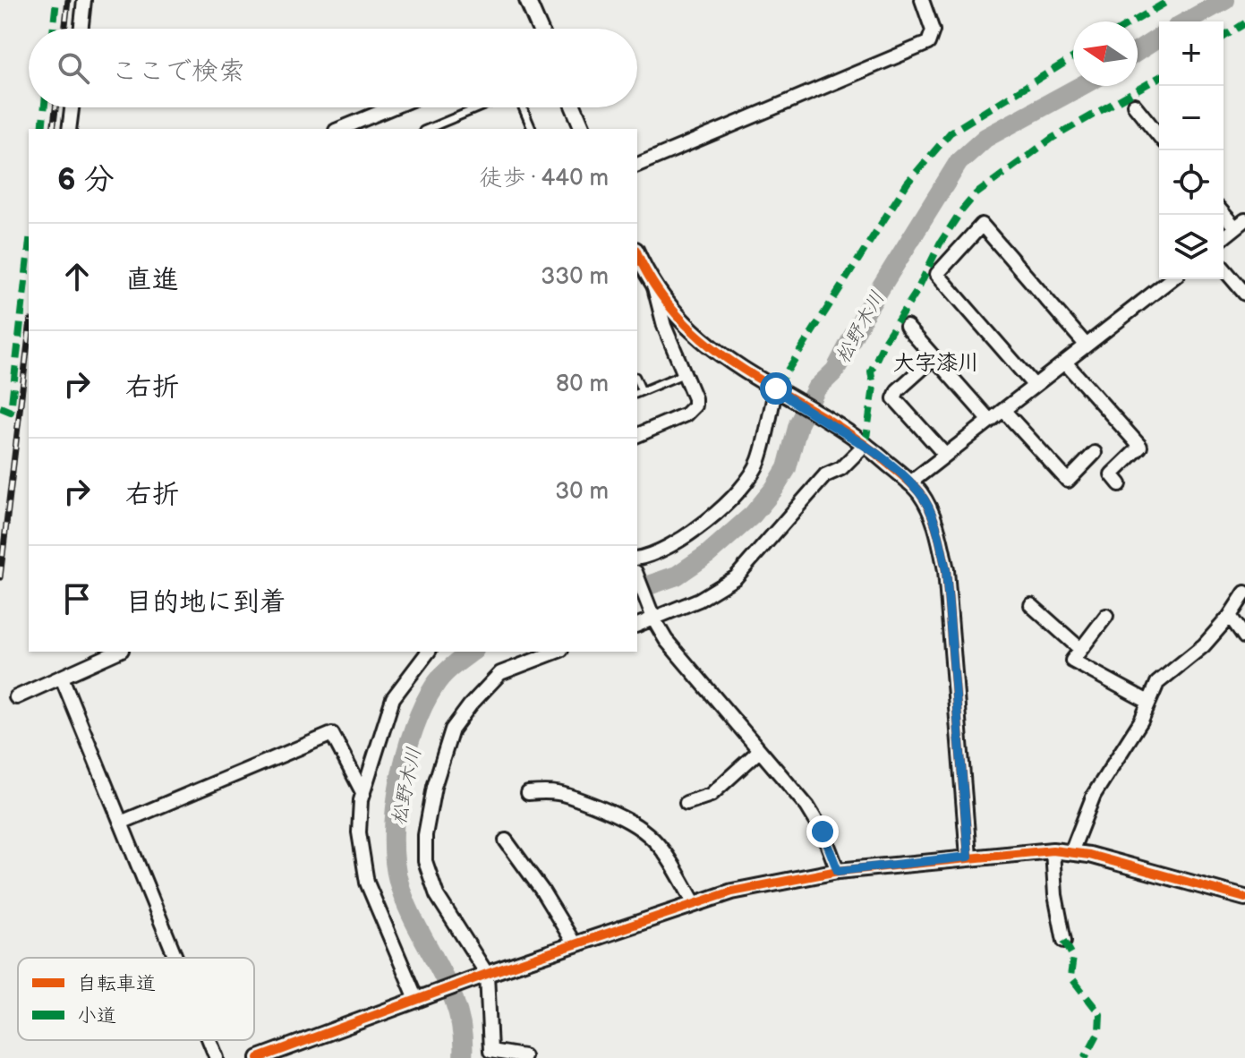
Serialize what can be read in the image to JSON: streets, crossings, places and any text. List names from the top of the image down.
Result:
{
  "districts": ["大字漆川"],
  "water": ["松野木川"],
  "legend": ["自転車道", "小道"],
  "north": "left",
  "page": {
    "map_buttons": ["+", "−"],
    "search": "ここで検索",
    "heading": ["6 分", "徒歩 · 440 m"],
    "list": [
      ["直進", "330 m"],
      ["右折", "80 m"],
      ["右折", "30 m"],
      "目的地に到着"
    ]
  }
}
